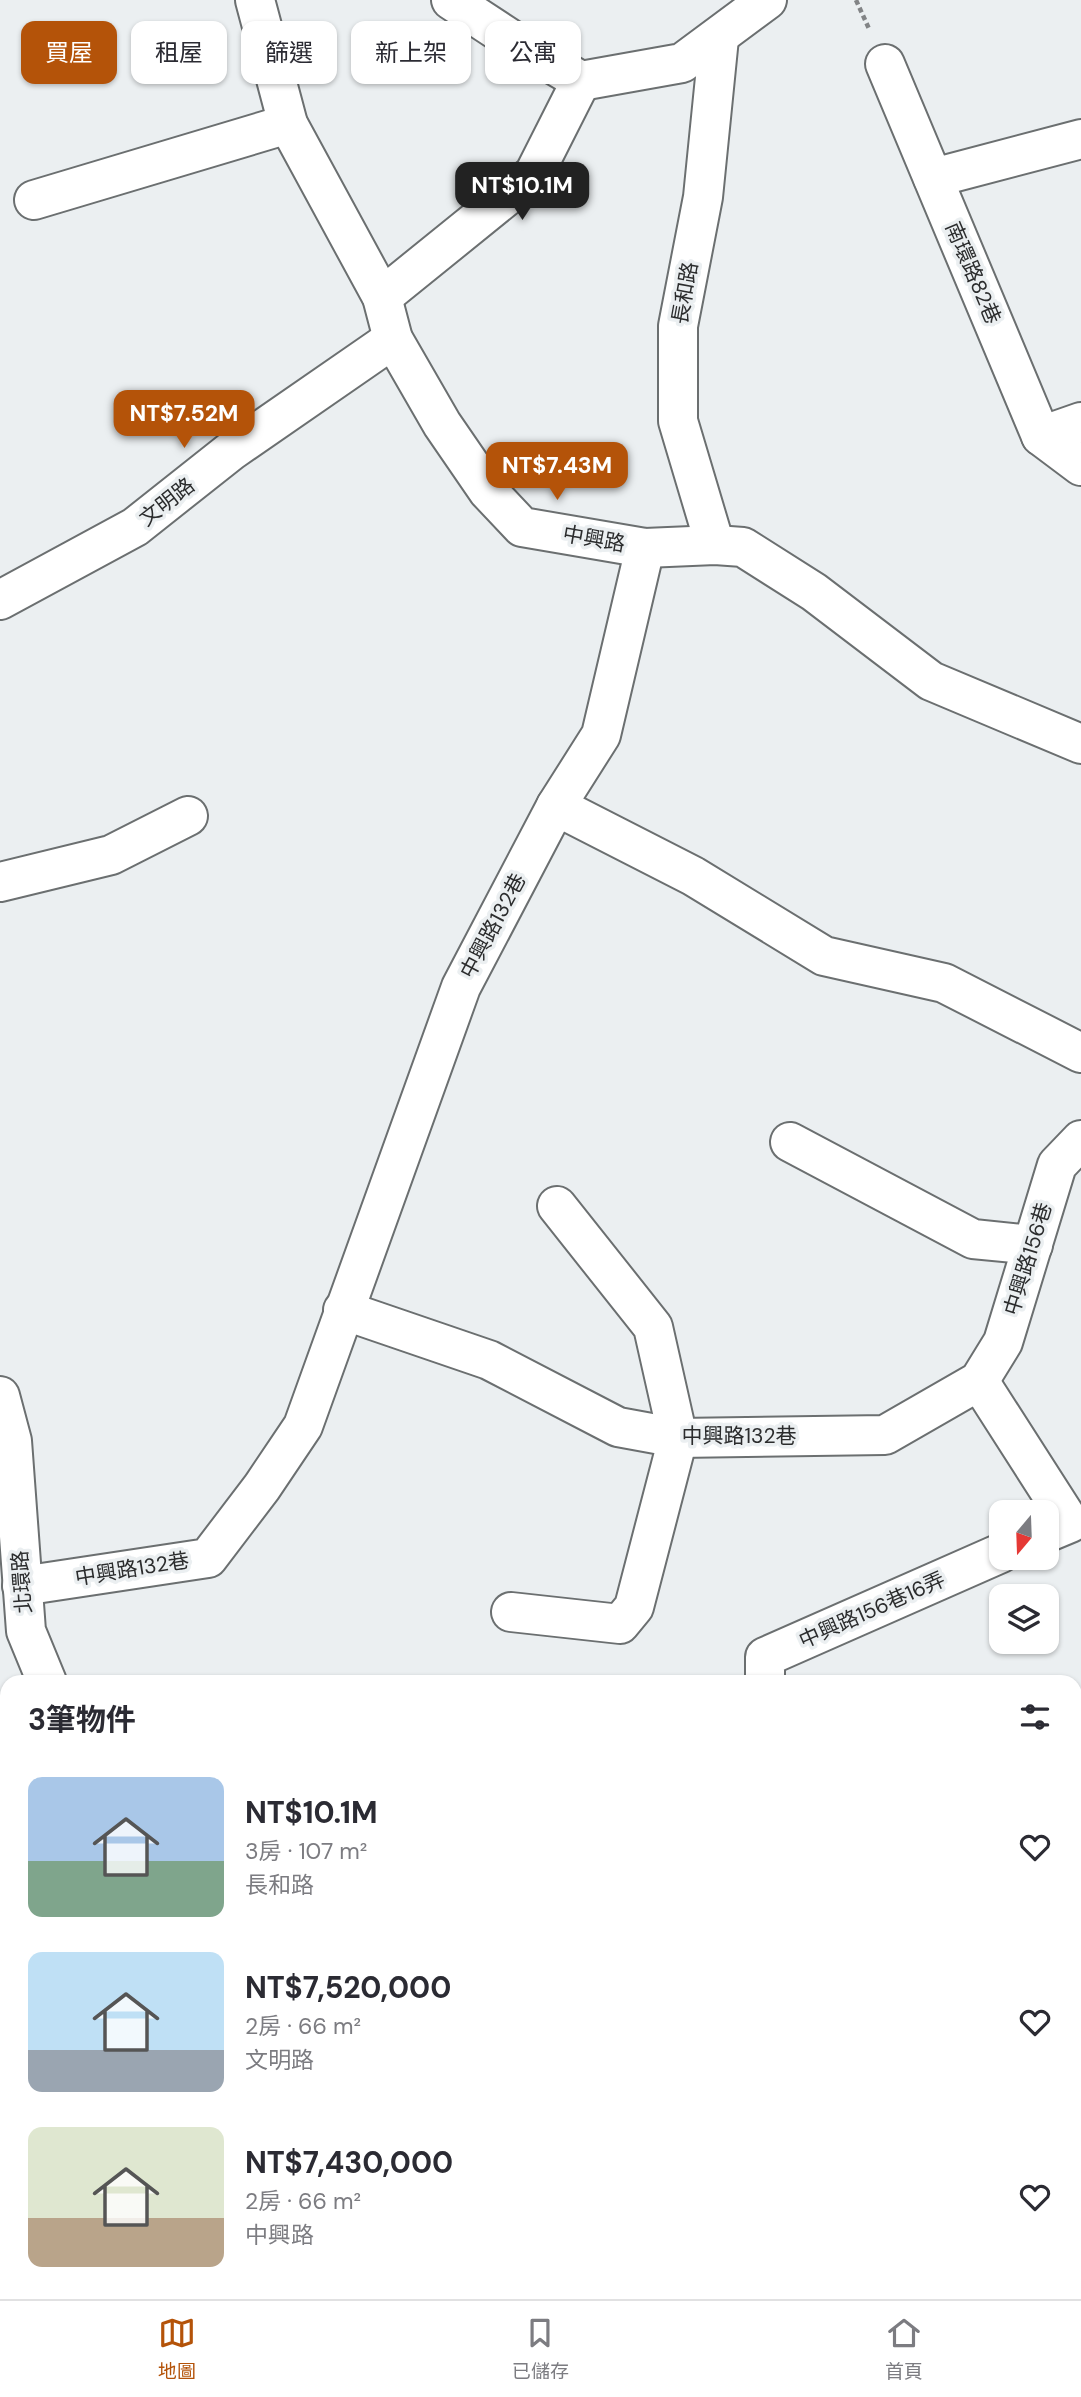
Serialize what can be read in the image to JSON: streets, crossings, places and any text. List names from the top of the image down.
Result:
{
  "streets": {
    "street": [
      "南環路82巷",
      "長和路",
      "文明路",
      "中興路",
      "中興路132巷",
      "中興路156巷",
      "北環路",
      "中興路156巷16弄"
    ]
  },
  "crossings": [
    ["長和路", "中興路"],
    ["文明路", "中興路"],
    ["中興路", "中興路132巷"],
    ["中興路132巷", "中興路156巷"],
    ["中興路132巷", "北環路"]
  ],
  "north": "bottom",
  "page": {
    "chip": [
      "買屋",
      "租屋",
      "篩選",
      "新上架",
      "公寓"
    ],
    "price": ["NT$10.1M", "NT$7.52M", "NT$7.43M"],
    "heading": "3筆物件",
    "list": [
      {
        "name": "NT$10.1M",
        "note": "3房 · 107 m² · 長和路"
      },
      {
        "name": "NT$7,520,000",
        "note": "2房 · 66 m² · 文明路"
      },
      {
        "name": "NT$7,430,000",
        "note": "2房 · 66 m² · 中興路"
      }
    ],
    "tabs": ["地圖", "已儲存", "首頁"]
  }
}
